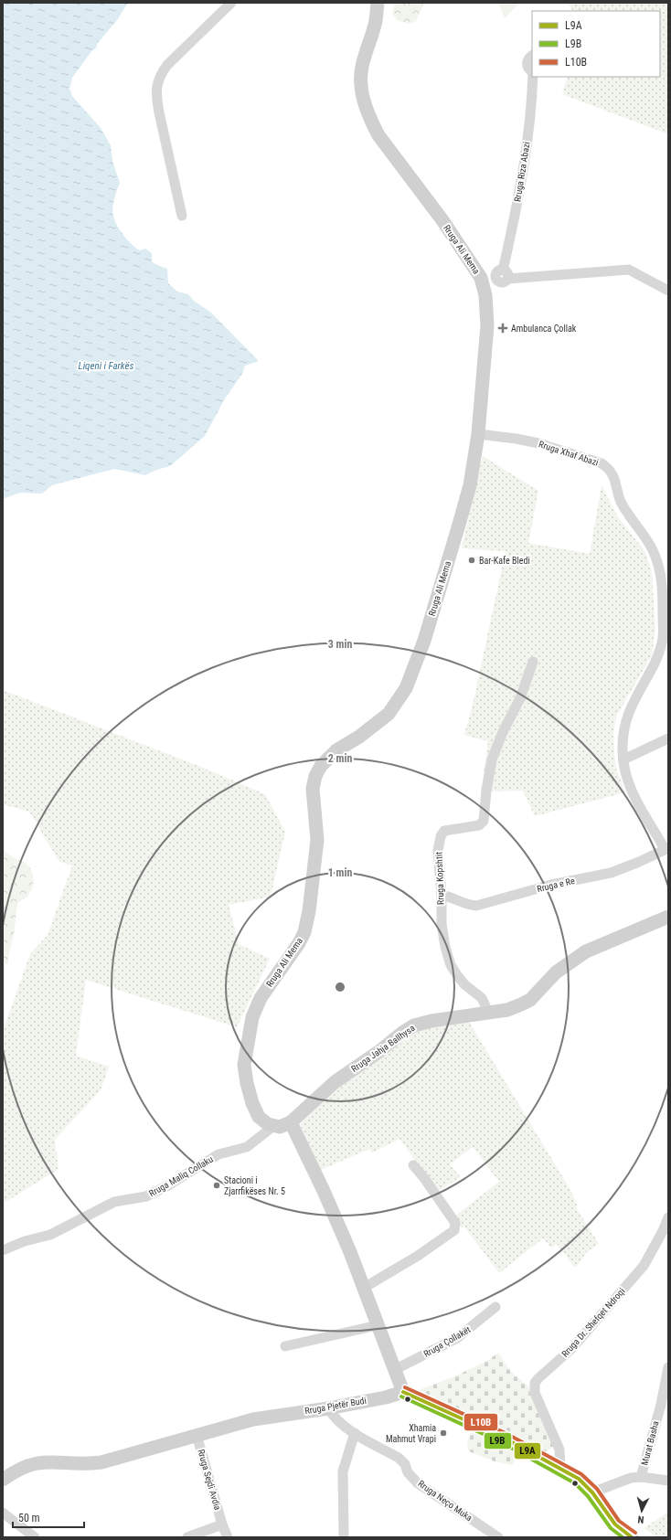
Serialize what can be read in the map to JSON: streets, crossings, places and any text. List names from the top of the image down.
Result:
{
  "streets": {
    "main road": ["Rruga Ali Mema", "Rruga Jahja Ballhysa", "Rruga Pjetër Budi"],
    "street": [
      "Rruga Riza Abazi",
      "Rruga Xhaf Abazi",
      "Rruga Kopshtit",
      "Rruga e Re",
      "Rruga Maliq Collaku",
      "Rruga Dr. Shefqet Ndroqi",
      "Rruga Çollakët",
      "Murat Basha",
      "Rruga Sejdi Avdia",
      "Rruga Neço Muka"
    ]
  },
  "crossings": [
    ["Rruga Ali Mema", "Rruga Xhaf Abazi"],
    ["Rruga Ali Mema", "Rruga Maliq Collaku"],
    ["Rruga Xhaf Abazi", "Rruga e Re"],
    ["Rruga Kopshtit", "Rruga e Re"],
    ["Rruga Kopshtit", "Rruga Jahja Ballhysa"],
    ["Rruga Pjetër Budi", "Rruga Sejdi Avdia"],
    ["Rruga Pjetër Budi", "Rruga Neço Muka"]
  ],
  "water": ["Liqeni i Farkës"],
  "places": {
    "health": ["Ambulanca Çollak"],
    "other": ["Bar-Kafe Bledi", "Stacioni i Zjarrfikëses Nr. 5", "Xhamia Mahmut Vrapi"]
  },
  "lines": ["transit line L10B", "transit line L9A", "transit line L9B"],
  "legend": ["L9A", "L9B", "L10B"],
  "scale_bar": "50 m",
  "north": "bottom",
  "rings": ["3 min", "2 min", "1 min"]
}
